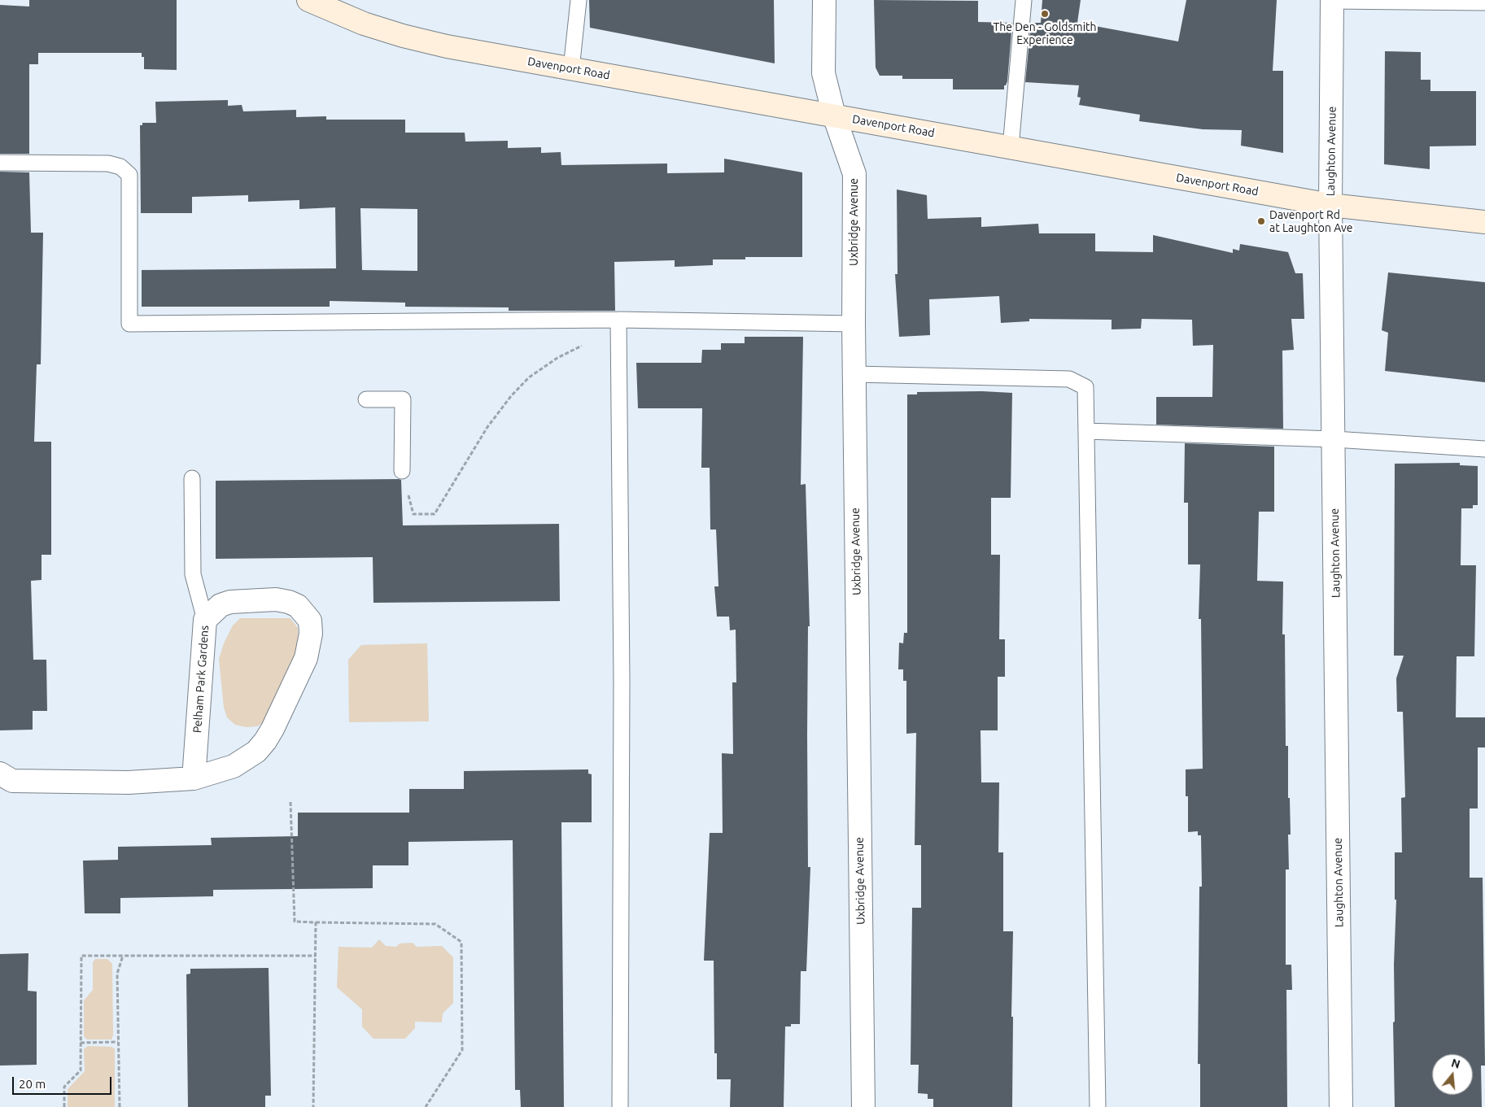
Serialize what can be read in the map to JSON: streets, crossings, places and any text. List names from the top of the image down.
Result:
{
  "streets": {
    "street": [
      "Davenport Road",
      "Laughton Avenue",
      "Uxbridge Avenue",
      "Pelham Park Gardens"
    ]
  },
  "crossings": [
    ["Davenport Road", "Laughton Avenue"],
    ["Davenport Road", "Uxbridge Avenue"]
  ],
  "places": ["The Den - Goldsmith Experience", "Davenport Rd at Laughton Ave"],
  "scale_bar": "20 m",
  "north": "top"
}
